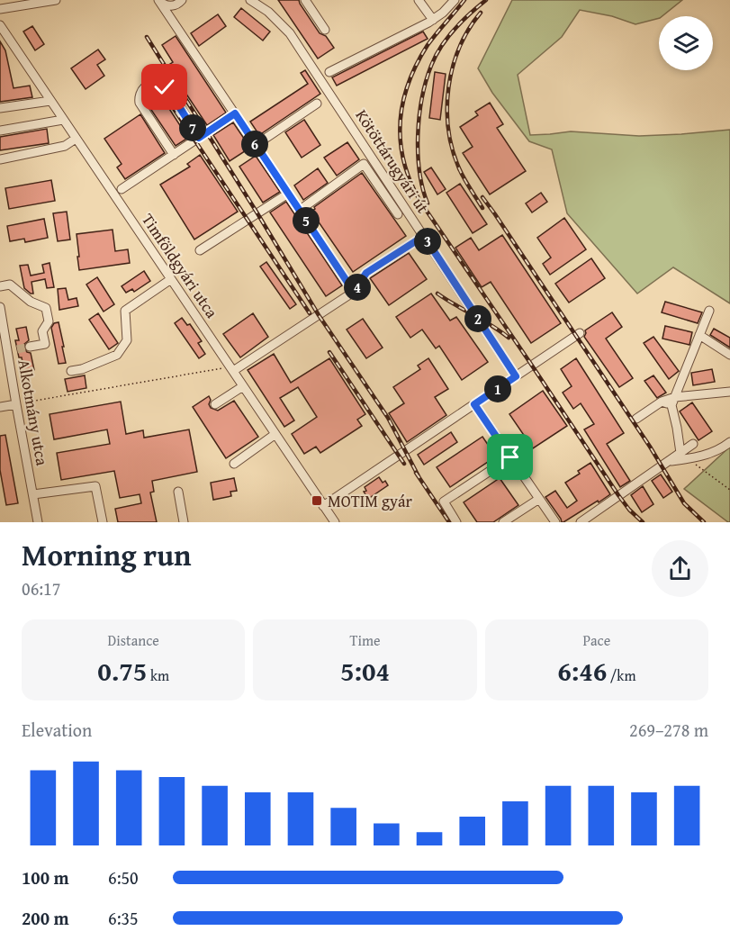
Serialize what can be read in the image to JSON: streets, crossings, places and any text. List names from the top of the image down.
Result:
{
  "streets": {
    "street": ["Kötöttárugyári út", "Timföldgyári utca", "Alkotmány utca"]
  },
  "places": {
    "transit": ["MOTIM gyár"]
  },
  "page": {
    "pins": [
      "7",
      "6",
      "5",
      "3",
      "4",
      "2",
      "1"
    ],
    "heading": ["Morning run", "06:17"],
    "stats": [
      ["Distance", "0.75 km"],
      ["Time", "5:04"],
      ["Pace", "6:46 /km"]
    ],
    "chart": ["Elevation", "269–278 m"],
    "list": [
      {
        "name": "100 m",
        "note": "6:50"
      },
      {
        "name": "200 m",
        "note": "6:35"
      }
    ]
  }
}
